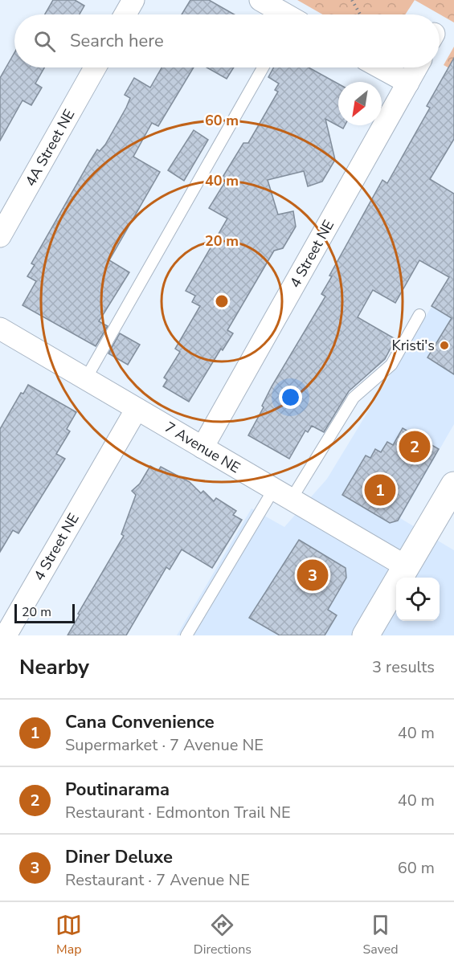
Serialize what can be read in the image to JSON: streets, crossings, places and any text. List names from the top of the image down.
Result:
{
  "streets": {
    "street": ["4A Street NE", "4 Street NE", "7 Avenue NE"]
  },
  "crossings": [
    ["4 Street NE", "7 Avenue NE"]
  ],
  "places": ["Kristi's"],
  "scale_bar": "20 m",
  "north": "bottom left",
  "page": {
    "search": "Search here",
    "pins": ["2", "1", "3"],
    "scale": "20 m",
    "heading": ["Nearby", "3 results"],
    "list": [
      {
        "mark": "1",
        "name": "Cana Convenience",
        "note": "Supermarket · 7 Avenue NE",
        "value": "40 m"
      },
      {
        "mark": "2",
        "name": "Poutinarama",
        "note": "Restaurant · Edmonton Trail NE",
        "value": "40 m"
      },
      {
        "mark": "3",
        "name": "Diner Deluxe",
        "note": "Restaurant · 7 Avenue NE",
        "value": "60 m"
      }
    ],
    "nav": ["Map", "Directions", "Saved"]
  },
  "rings": ["60 m", "40 m", "20 m"]
}
